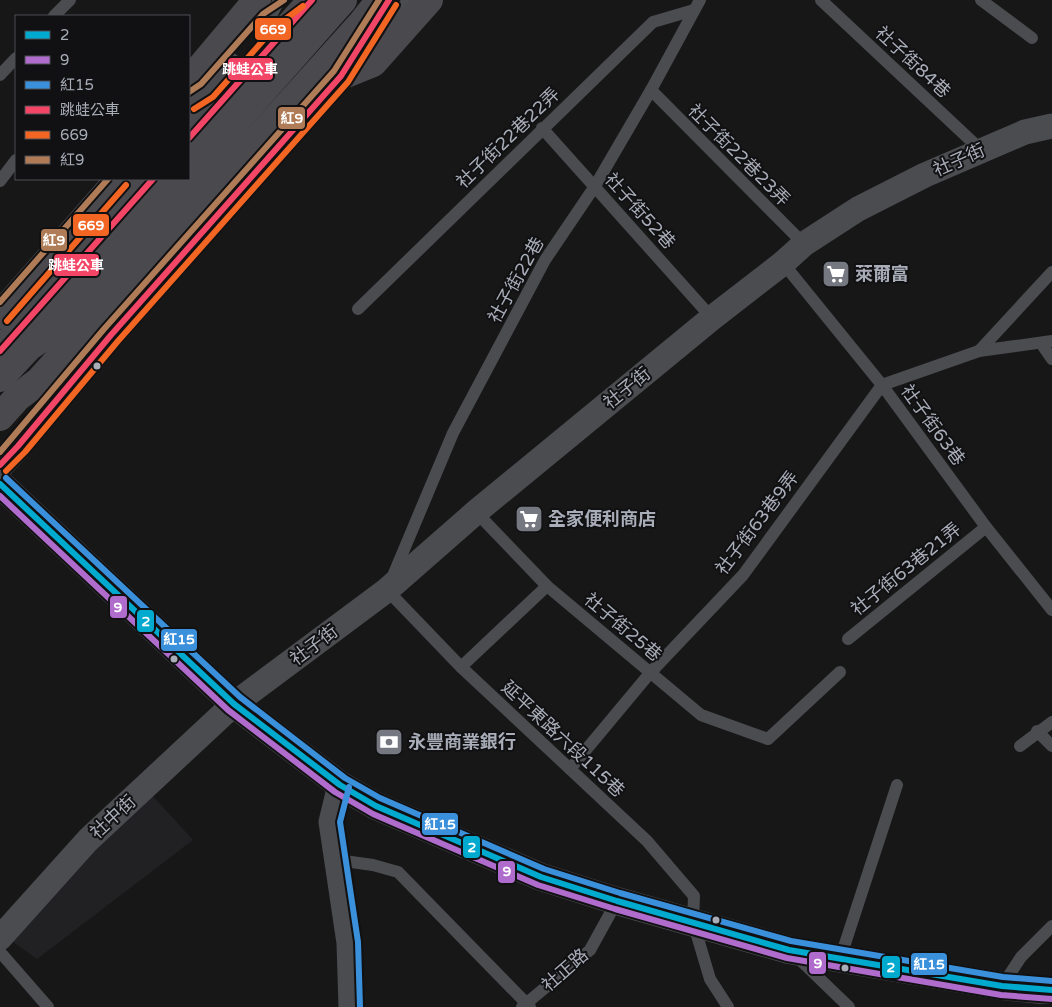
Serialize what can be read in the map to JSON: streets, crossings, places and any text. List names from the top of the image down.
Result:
{
  "streets": {
    "street": ["社子街", "社中街"],
    "lane": [
      "社子街84巷",
      "社子街22巷22弄",
      "社子街22巷23弄",
      "社子街52巷",
      "社子街22巷",
      "社子街63巷",
      "社子街63巷9弄",
      "社子街63巷21弄",
      "社子街25巷",
      "延平東路六段115巷",
      "社正路"
    ]
  },
  "crossings": [
    ["社子街84巷", "社子街"],
    ["社子街22巷22弄", "社子街52巷"],
    ["社子街22巷22弄", "社子街22巷"],
    ["社子街22巷23弄", "社子街"],
    ["社子街22巷23弄", "社子街22巷"],
    ["社子街", "社子街52巷"],
    ["社子街", "社子街22巷"],
    ["社子街", "社子街63巷"],
    ["社子街", "社子街25巷"],
    ["社子街", "延平東路六段115巷"],
    ["社子街", "社中街"],
    ["社子街52巷", "社子街22巷"],
    ["社子街22巷", "延平東路六段115巷"],
    ["社子街63巷", "社子街63巷9弄"],
    ["社子街63巷", "社子街63巷21弄"],
    ["社子街63巷9弄", "社子街25巷"],
    ["社子街63巷9弄", "延平東路六段115巷"]
  ],
  "places": {
    "supermarket": ["萊爾富", "全家便利商店"],
    "bank": ["永豐商業銀行"]
  },
  "lines": [
    "transit line 跳蛙公車",
    "transit line 紅9",
    "transit line 669",
    "transit line 紅15",
    "transit line 2",
    "transit line 9"
  ],
  "legend": [
    "2",
    "9",
    "紅15",
    "跳蛙公車",
    "669",
    "紅9"
  ]
}
